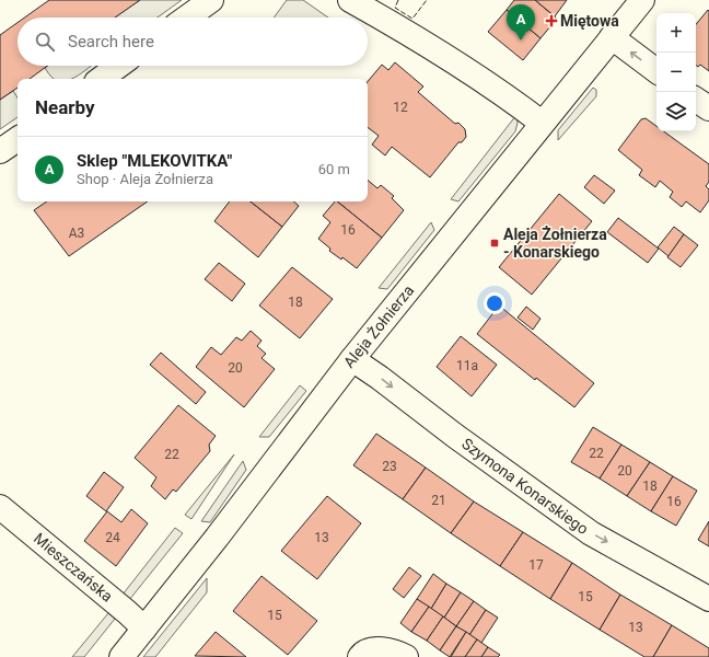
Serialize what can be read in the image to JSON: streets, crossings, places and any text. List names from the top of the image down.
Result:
{
  "streets": {
    "street": ["Aleja Żołnierza", "Szymona Konarskiego", "Mieszczańska"]
  },
  "crossings": [
    ["Aleja Żołnierza", "Szymona Konarskiego"],
    ["Aleja Żołnierza", "Mieszczańska"]
  ],
  "one_way": ["Szymona Konarskiego"],
  "places": {
    "health": ["Miętowa"],
    "transit": ["Aleja Żołnierza - Konarskiego"]
  },
  "house_numbers": [
    "12",
    "16",
    "A3",
    "18",
    "11a",
    "20",
    "22",
    "22",
    "23",
    "20",
    "18",
    "21",
    "16",
    "24",
    "13",
    "17",
    "15",
    "15",
    "13"
  ],
  "page": {
    "pins": "A",
    "map_buttons": ["+", "−"],
    "search": "Search here",
    "heading": "Nearby",
    "list": [
      {
        "mark": "A",
        "name": "Sklep \"MLEKOVITKA\"",
        "note": "Shop · Aleja Żołnierza",
        "value": "60 m"
      }
    ]
  }
}
